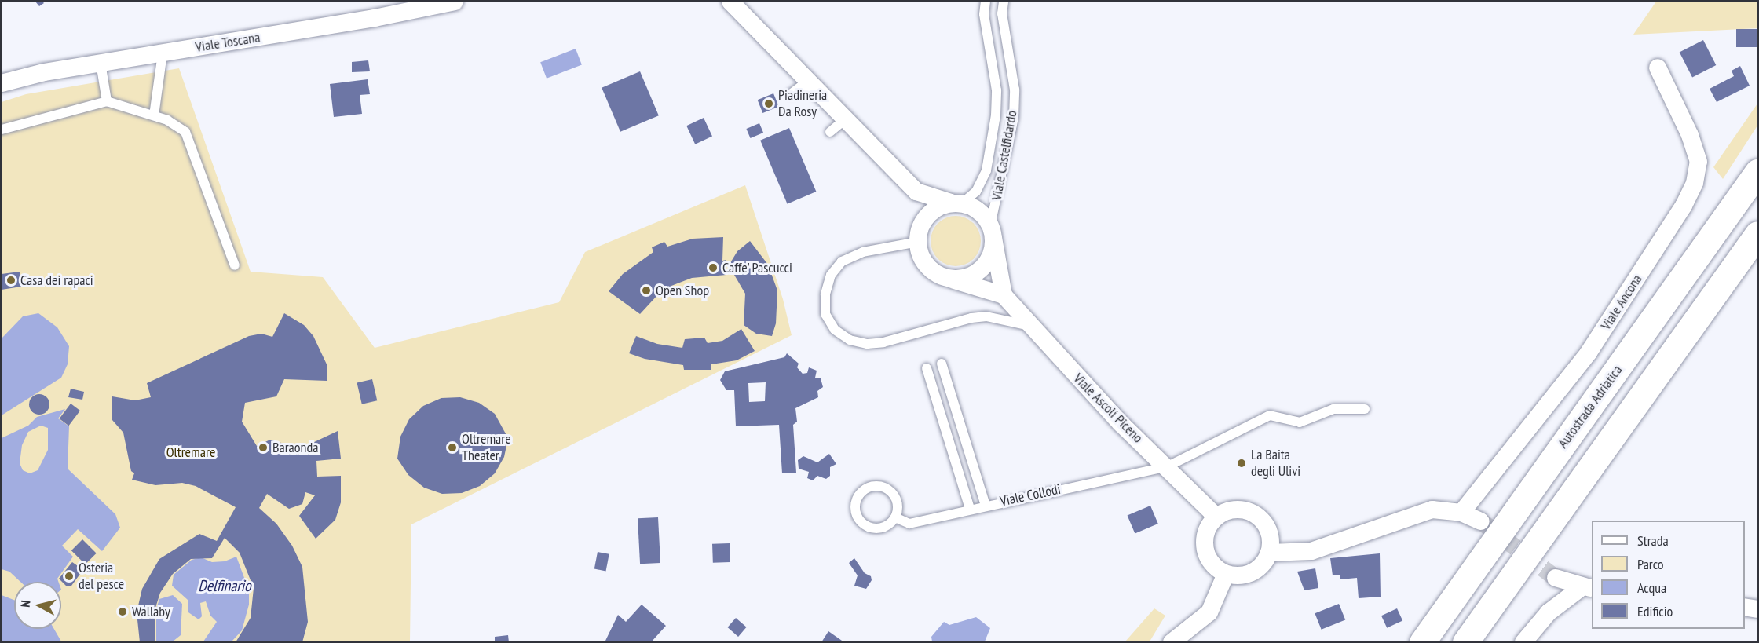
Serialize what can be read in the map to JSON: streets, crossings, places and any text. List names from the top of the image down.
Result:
{
  "streets": {
    "highway": ["Autostrada Adriatica"],
    "street": ["Viale Toscana", "Viale Ancona", "Viale Ascoli Piceno"],
    "lane": ["Viale Castelfidardo", "Viale Collodi"]
  },
  "crossings": [
    ["Viale Ascoli Piceno", "Viale Collodi"]
  ],
  "water": ["Delfinario"],
  "parks": ["Oltremare"],
  "places": [
    "Piadineria Da Rosy",
    "Caffe' Pascucci",
    "Casa dei rapaci",
    "Open Shop",
    "Baraonda",
    "Oltremare Theater",
    "La Baita degli Ulivi",
    "Osteria del pesce",
    "Wallaby"
  ],
  "legend": [
    "Strada",
    "Parco",
    "Acqua",
    "Edificio"
  ],
  "north": "left"
}
